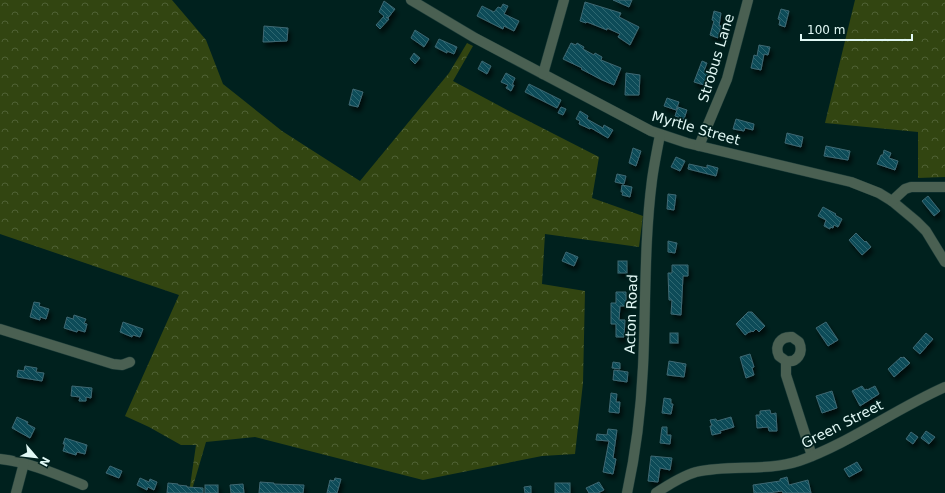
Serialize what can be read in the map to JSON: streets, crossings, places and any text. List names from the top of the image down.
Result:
{
  "streets": {
    "street": [
      "Strobus Lane",
      "Myrtle Street",
      "Acton Road",
      "Green Street"
    ]
  },
  "crossings": [
    ["Strobus Lane", "Myrtle Street"],
    ["Myrtle Street", "Acton Road"]
  ],
  "scale_bar": "100 m",
  "north": "bottom right"
}
